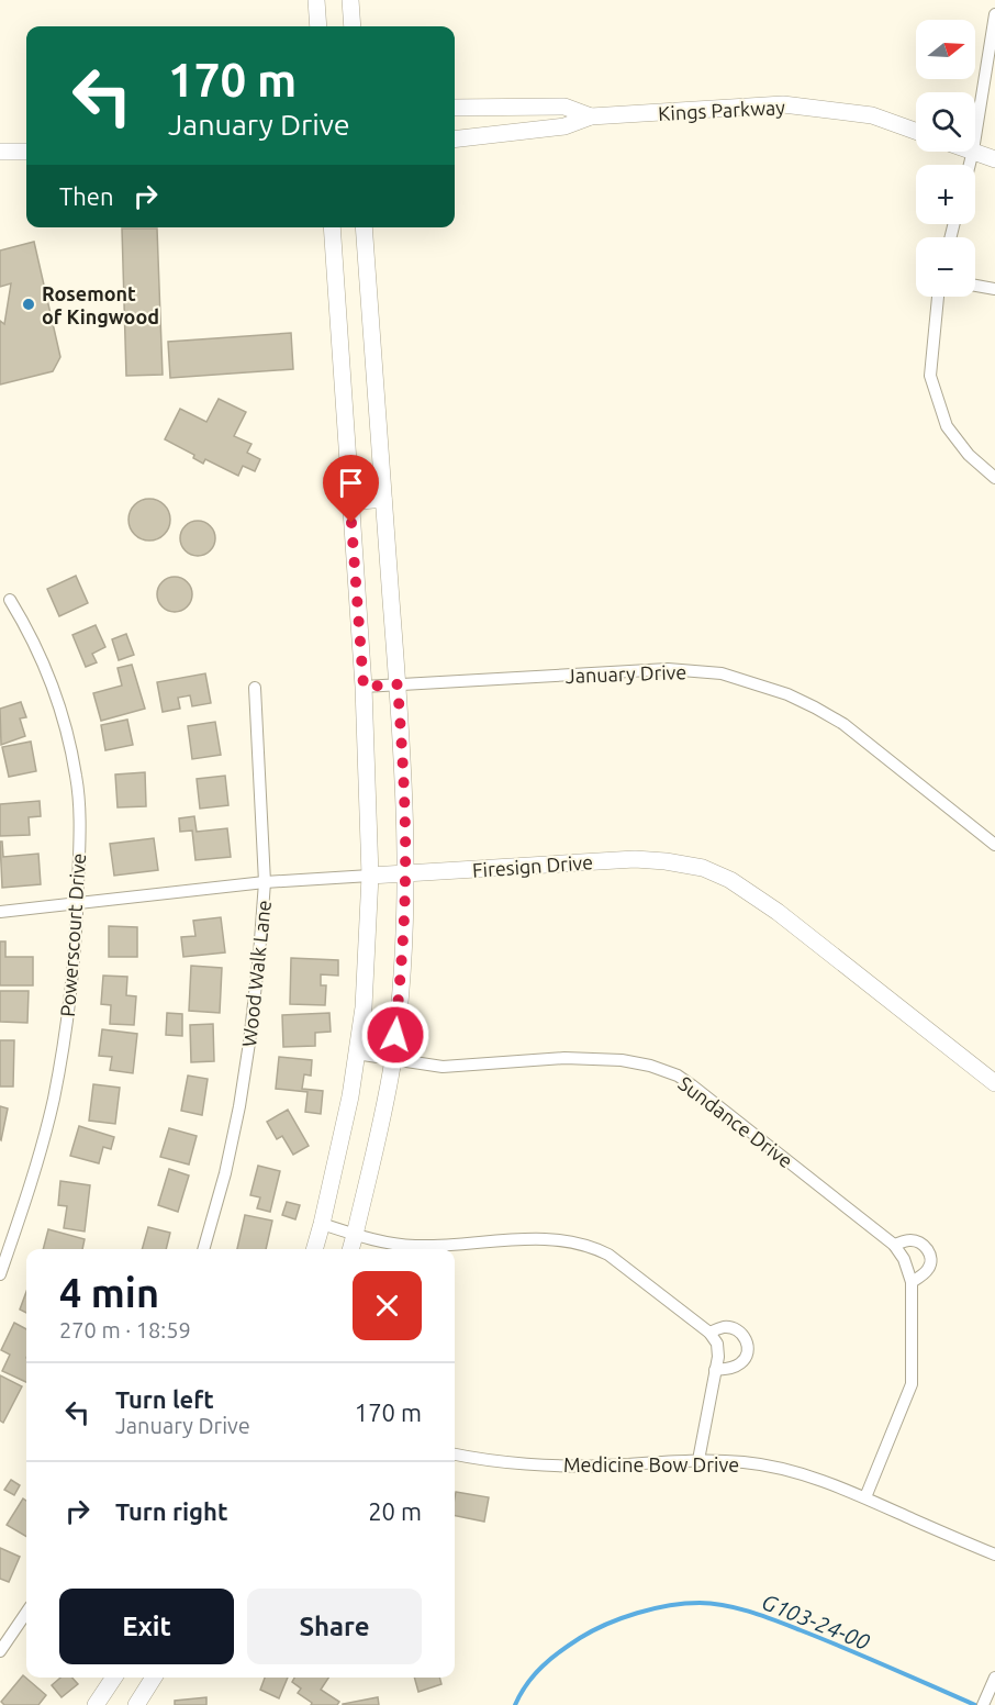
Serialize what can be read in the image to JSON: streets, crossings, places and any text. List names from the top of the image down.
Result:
{
  "streets": {
    "main road": ["Kings Parkway", "Firesign Drive"],
    "street": [
      "January Drive",
      "Powerscourt Drive",
      "Wood Walk Lane",
      "Sundance Drive",
      "Medicine Bow Drive"
    ]
  },
  "crossings": [
    ["Firesign Drive", "Powerscourt Drive"],
    ["Firesign Drive", "Wood Walk Lane"],
    ["Sundance Drive", "Medicine Bow Drive"]
  ],
  "water": ["G103-24-00"],
  "places": ["Rosemont of Kingwood"],
  "north": "right",
  "page": {
    "map_buttons": ["+", "−"],
    "turn": ["170 m", "January Drive"],
    "then": "Then",
    "heading": ["4 min", "270 m · 18:59"],
    "list": [
      {
        "name": "Turn left",
        "note": "January Drive",
        "value": "170 m"
      },
      {
        "name": "Turn right",
        "value": "20 m"
      }
    ],
    "buttons": ["Exit", "Share"]
  }
}
